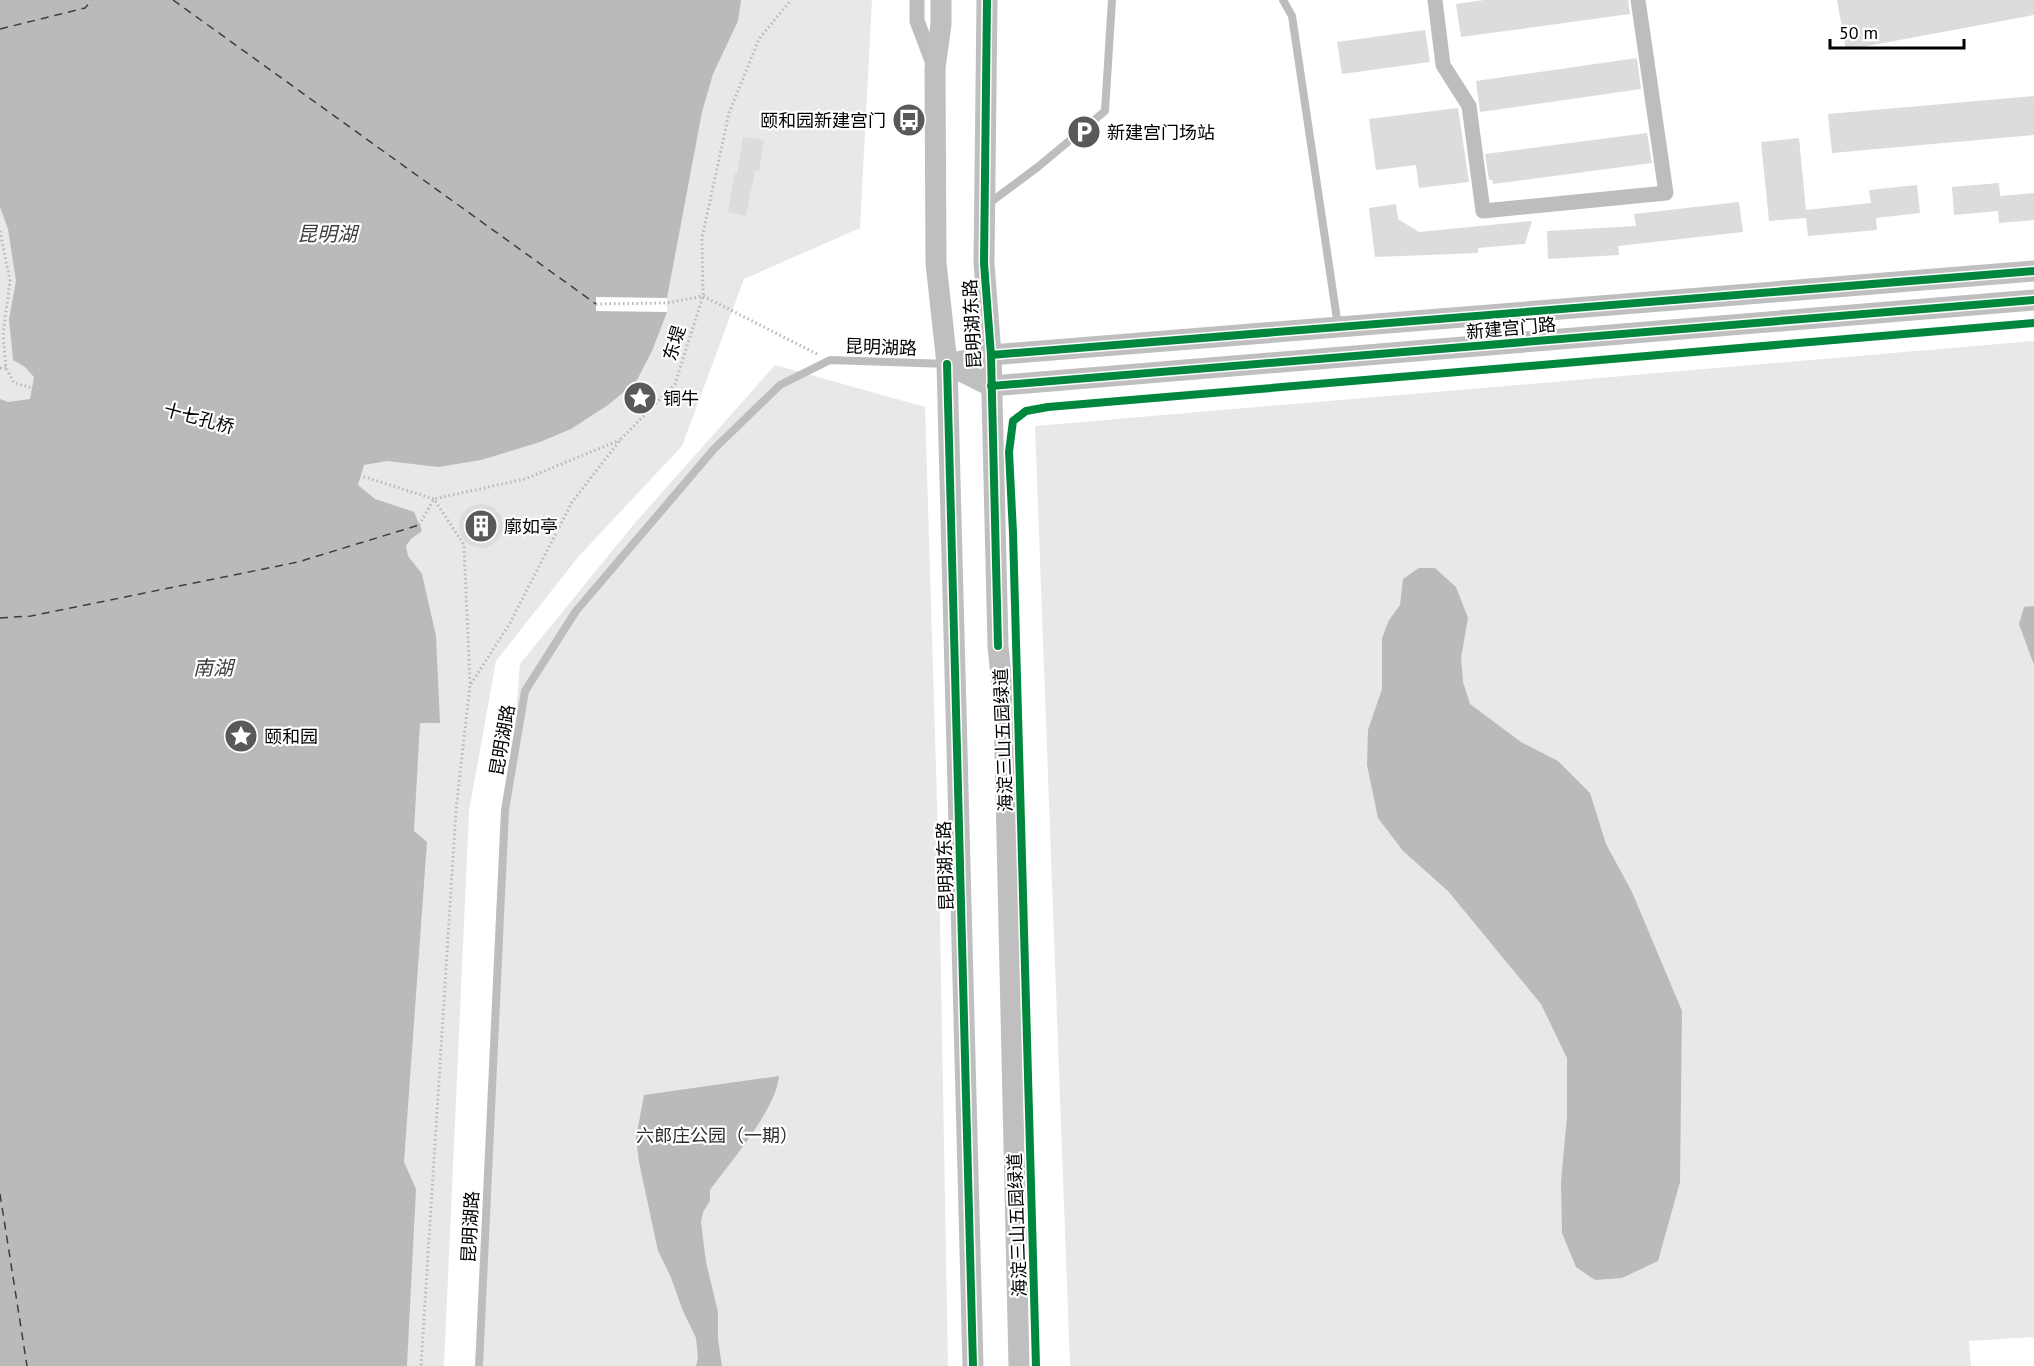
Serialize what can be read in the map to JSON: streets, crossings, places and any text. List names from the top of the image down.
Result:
{
  "streets": {
    "main road": ["昆明湖东路", "新建宫门路"],
    "lane": ["昆明湖路"],
    "path": ["东堤", "十七孔桥"],
    "cycle path": ["海淀三山五园绿道"]
  },
  "crossings": [
    ["昆明湖东路", "新建宫门路"],
    ["昆明湖东路", "昆明湖路"],
    ["新建宫门路", "昆明湖路"]
  ],
  "water": ["昆明湖", "南湖"],
  "parks": ["六郎庄公园（一期）"],
  "places": {
    "bus stop": ["颐和园新建宫门"],
    "parking": ["新建宫门场站"],
    "place": ["铜牛", "颐和园"],
    "building": ["廓如亭"]
  },
  "scale_bar": "50 m"
}
